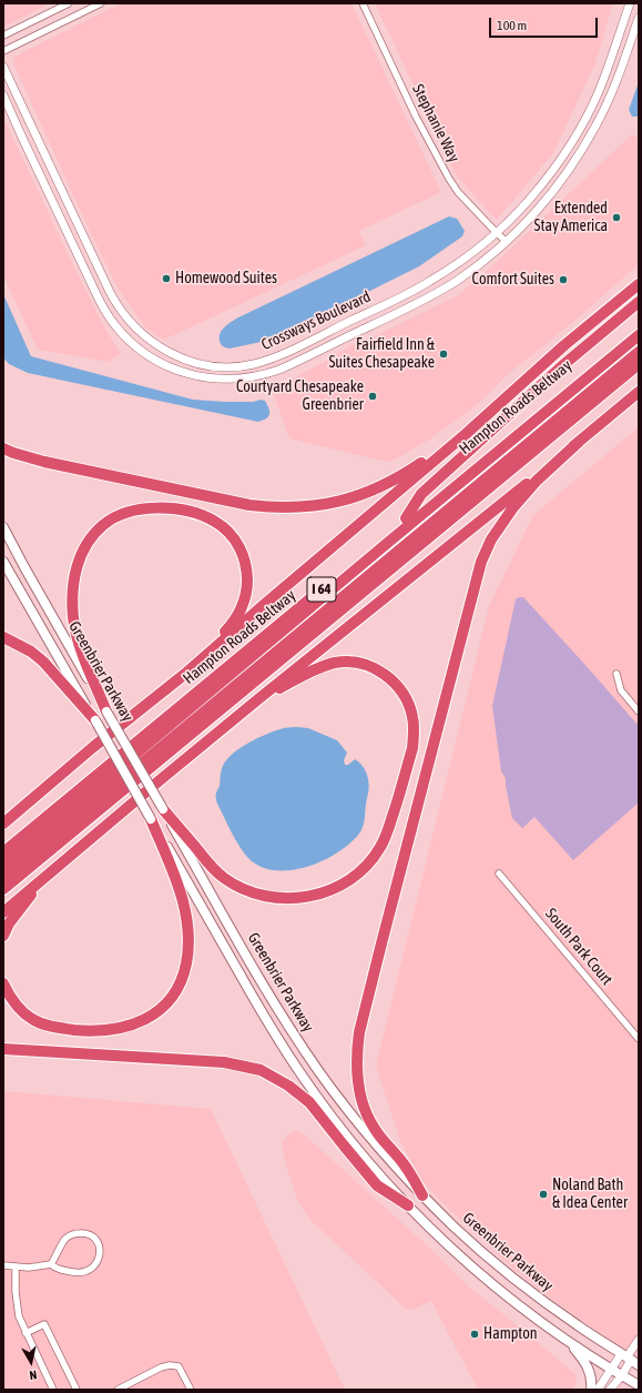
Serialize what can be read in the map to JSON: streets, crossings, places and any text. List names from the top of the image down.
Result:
{
  "streets": {
    "highway": ["Hampton Roads Beltway", "I 64"],
    "main road": ["Greenbrier Parkway"],
    "street": ["Stephanie Way", "Crossways Boulevard", "South Park Court"]
  },
  "crossings": [
    ["Stephanie Way", "Crossways Boulevard"]
  ],
  "places": [
    "Extended Stay America",
    "Homewood Suites",
    "Comfort Suites",
    "Fairfield Inn & Suites Chesapeake",
    "Courtyard Chesapeake Greenbrier",
    "Noland Bath & Idea Center",
    "Hampton"
  ],
  "scale_bar": "100 m",
  "north": "bottom"
}
